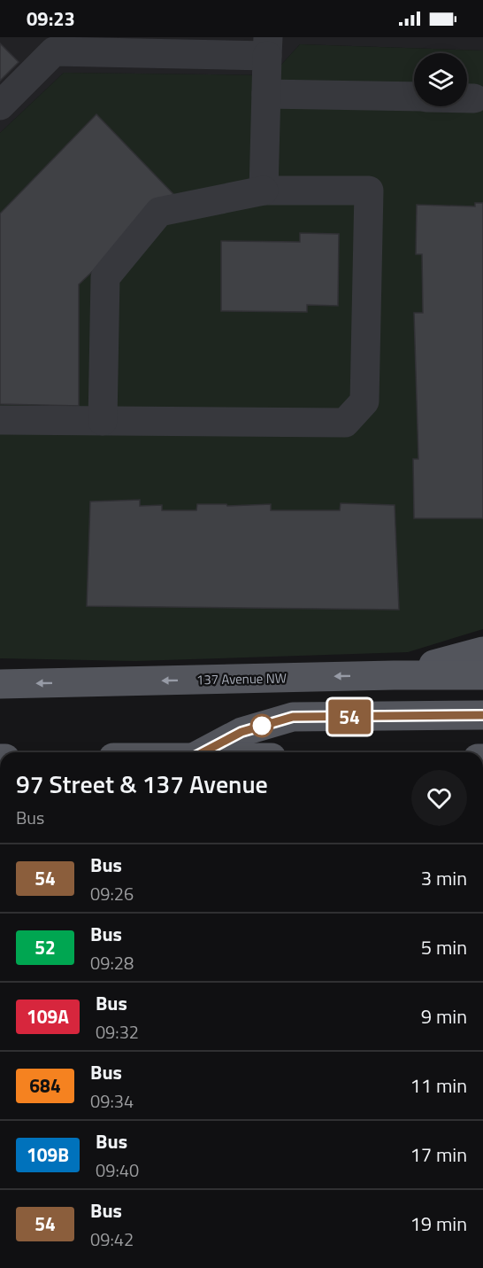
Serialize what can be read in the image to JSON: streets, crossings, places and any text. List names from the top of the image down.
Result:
{
  "streets": {
    "main road": ["137 Avenue NW"]
  },
  "lines": ["bus line 54"],
  "page": {
    "status": "09:23",
    "on_map": "54",
    "heading": ["97 Street & 137 Avenue", "Bus"],
    "list": [
      {
        "mark": "54",
        "name": "Bus",
        "note": "09:26",
        "value": "3 min"
      },
      {
        "mark": "52",
        "name": "Bus",
        "note": "09:28",
        "value": "5 min"
      },
      {
        "mark": "109A",
        "name": "Bus",
        "note": "09:32",
        "value": "9 min"
      },
      {
        "mark": "684",
        "name": "Bus",
        "note": "09:34",
        "value": "11 min"
      },
      {
        "mark": "109B",
        "name": "Bus",
        "note": "09:40",
        "value": "17 min"
      },
      {
        "mark": "54",
        "name": "Bus",
        "note": "09:42",
        "value": "19 min"
      }
    ]
  }
}
